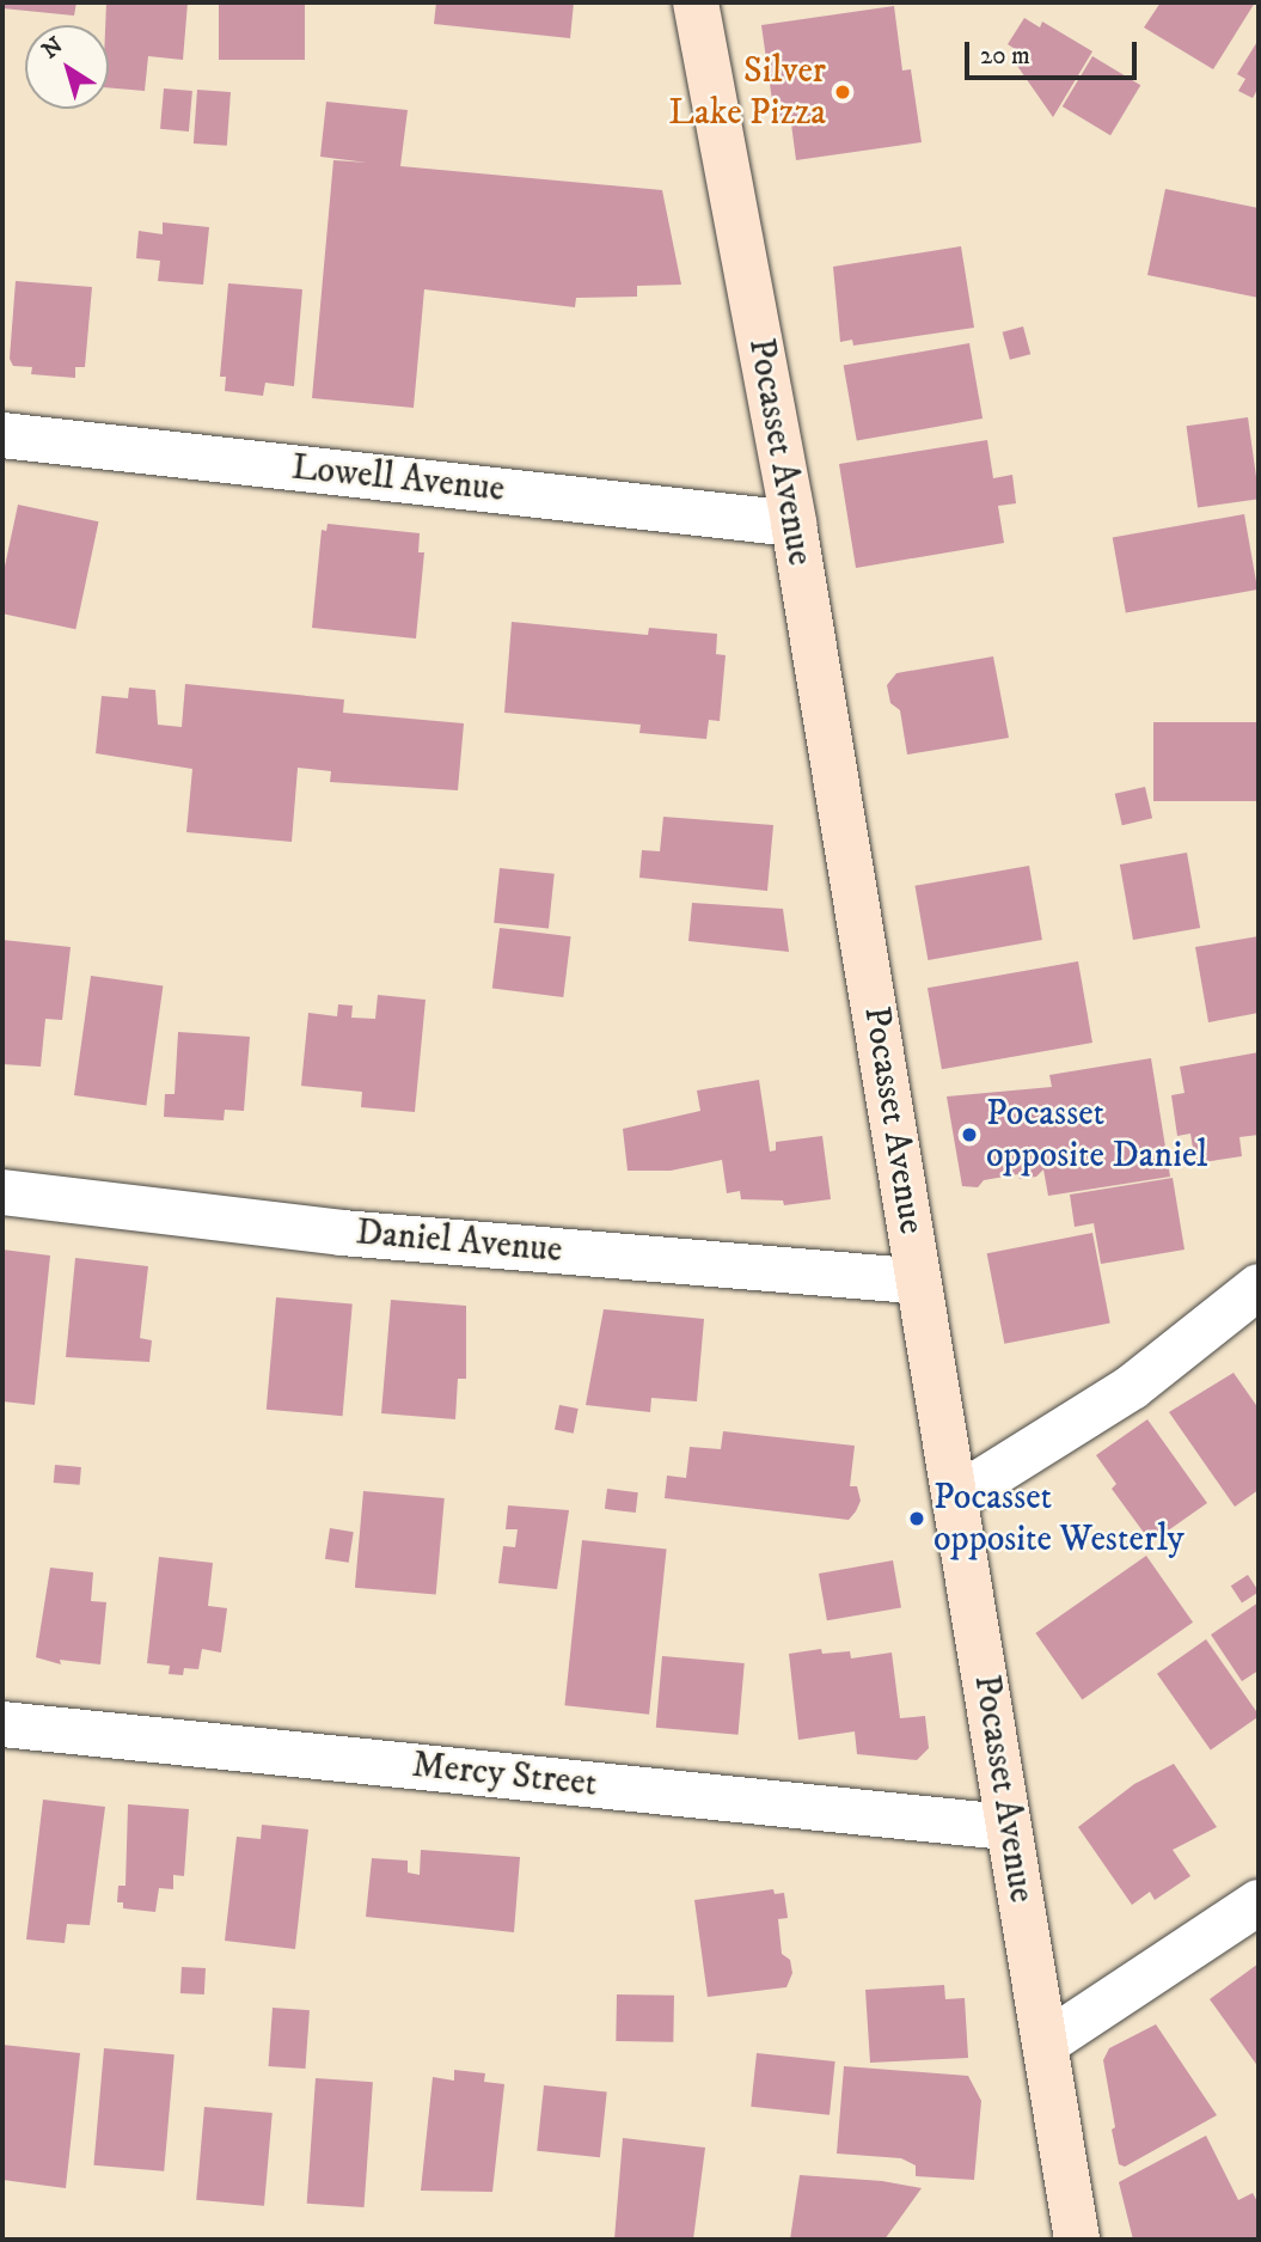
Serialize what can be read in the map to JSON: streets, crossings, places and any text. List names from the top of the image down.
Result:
{
  "streets": {
    "main road": ["Pocasset Avenue"],
    "street": ["Lowell Avenue", "Daniel Avenue", "Mercy Street"]
  },
  "crossings": [
    ["Pocasset Avenue", "Lowell Avenue"],
    ["Pocasset Avenue", "Daniel Avenue"],
    ["Pocasset Avenue", "Mercy Street"]
  ],
  "places": ["Silver Lake Pizza", "Pocasset opposite Daniel", "Pocasset opposite Westerly"],
  "scale_bar": "20 m",
  "north": "top left"
}
